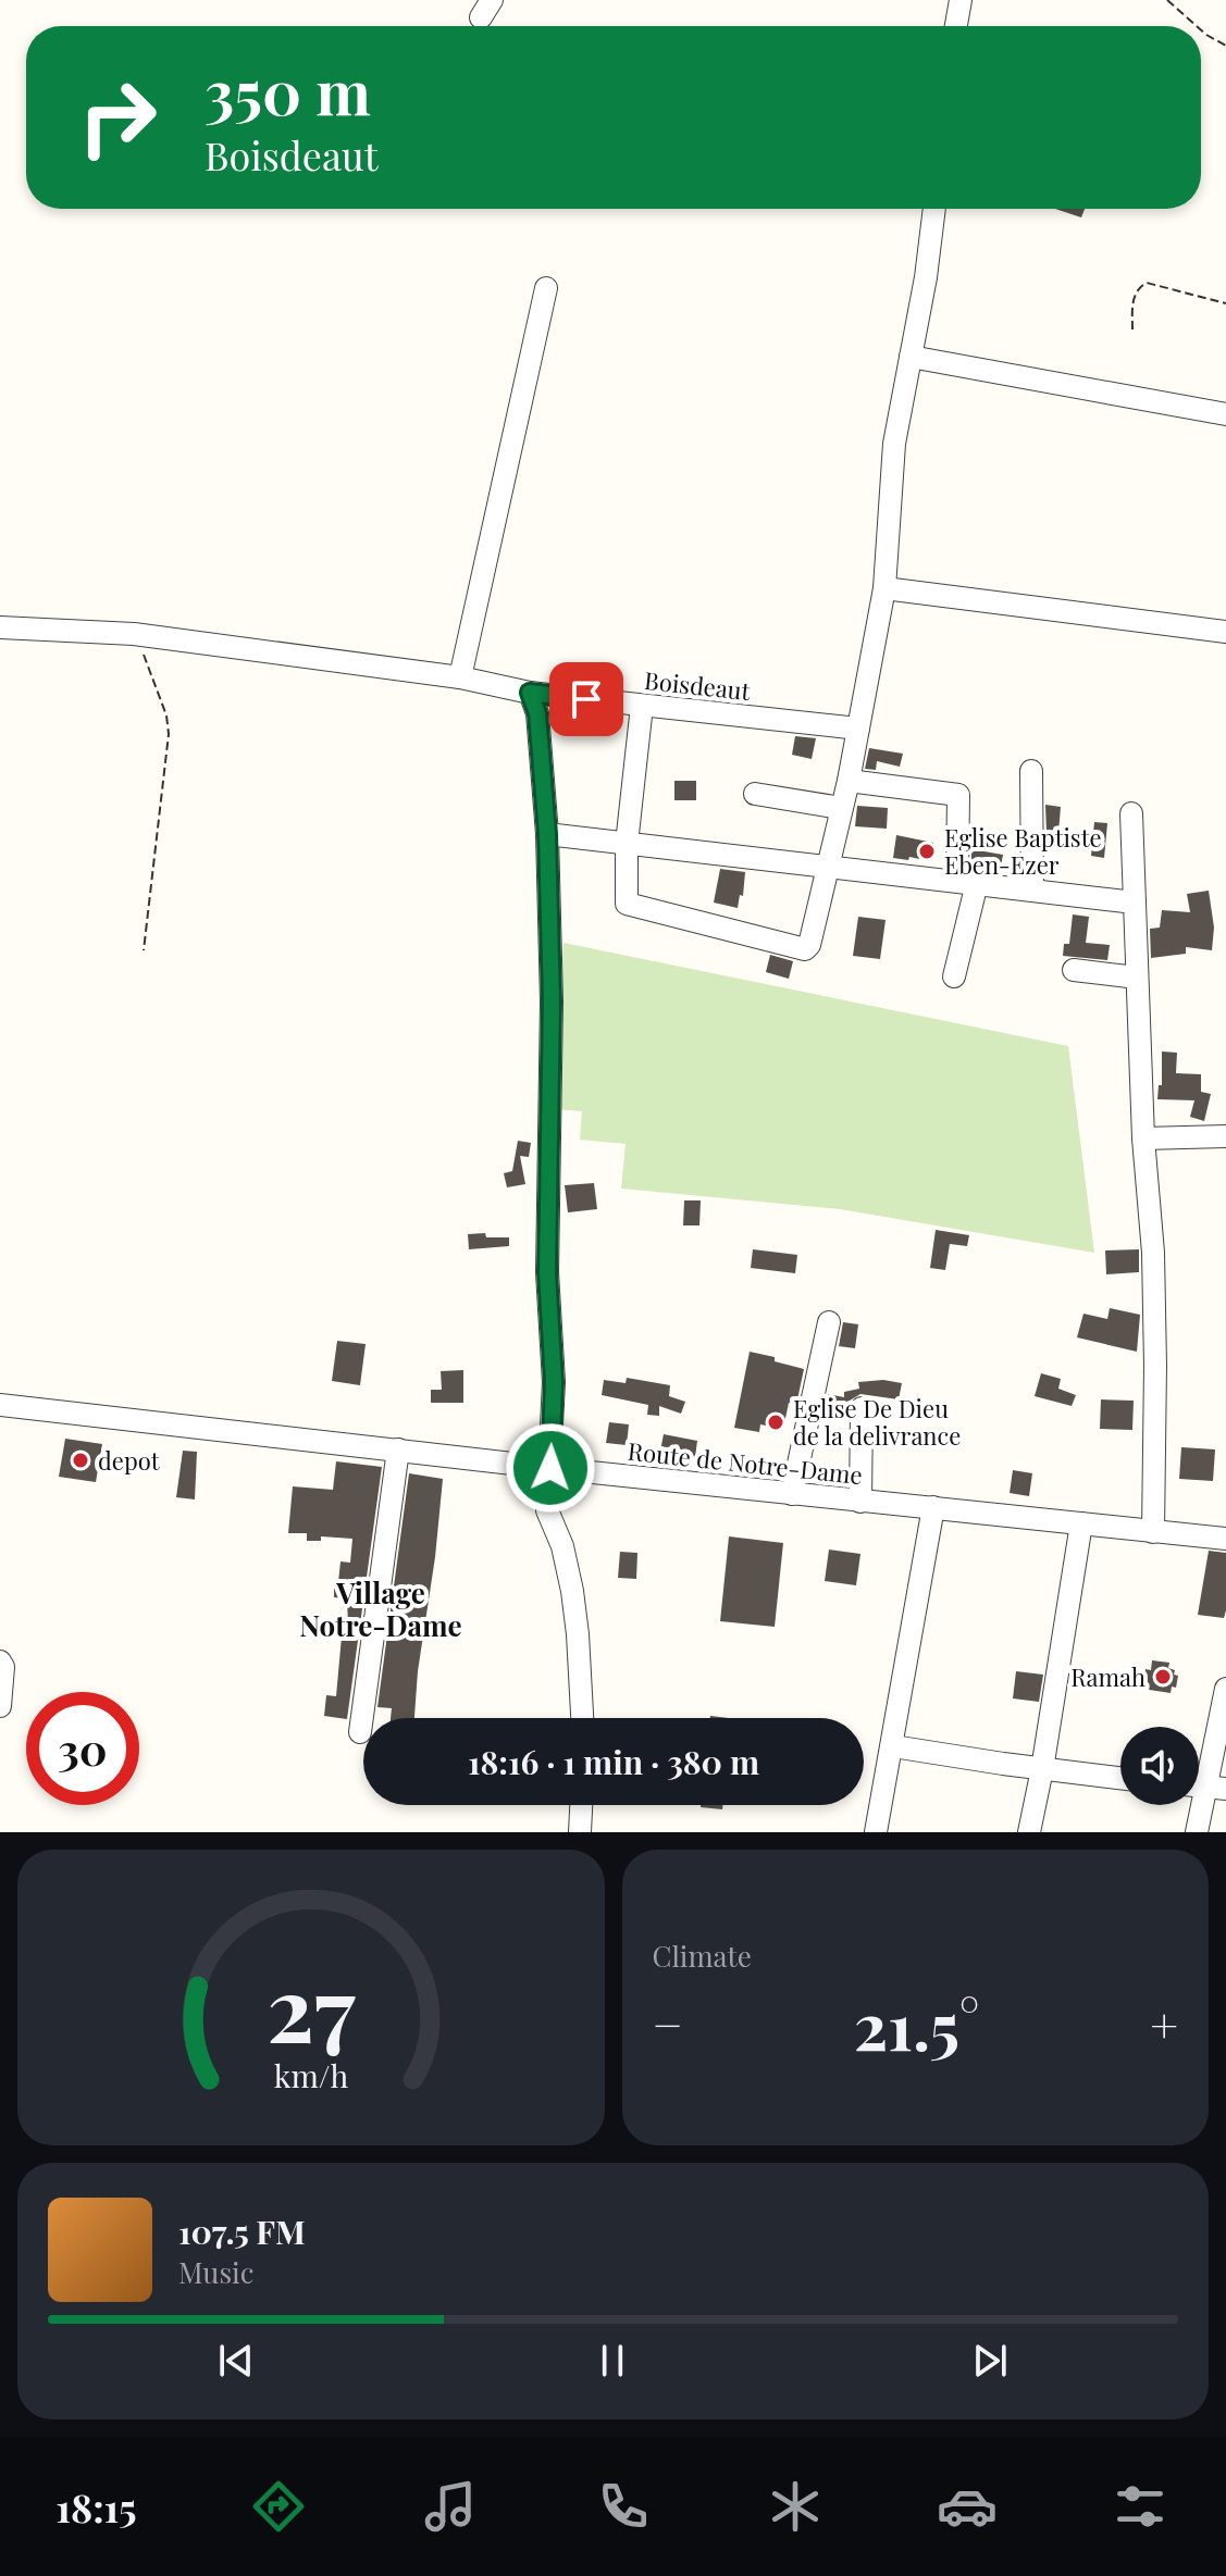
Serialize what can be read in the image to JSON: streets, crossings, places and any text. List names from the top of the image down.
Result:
{
  "streets": {
    "street": ["Boisdeaut", "Route de Notre-Dame"]
  },
  "districts": ["Village Notre-Dame"],
  "places": [
    "Eglise Baptiste Eben-Ezer",
    "Eglise De Dieu de la delivrance",
    "depot",
    "Ramah"
  ],
  "page": {
    "turn": ["350 m", "Boisdeaut"],
    "limit": "30",
    "trip": "18:16 · 1 min · 380 m",
    "tile": "Climate",
    "heat": ["−", "21.5°", "+"],
    "song": ["107.5 FM", "Music"],
    "tabs": "18:15",
    "gauge": ["27", "km/h"]
  }
}
